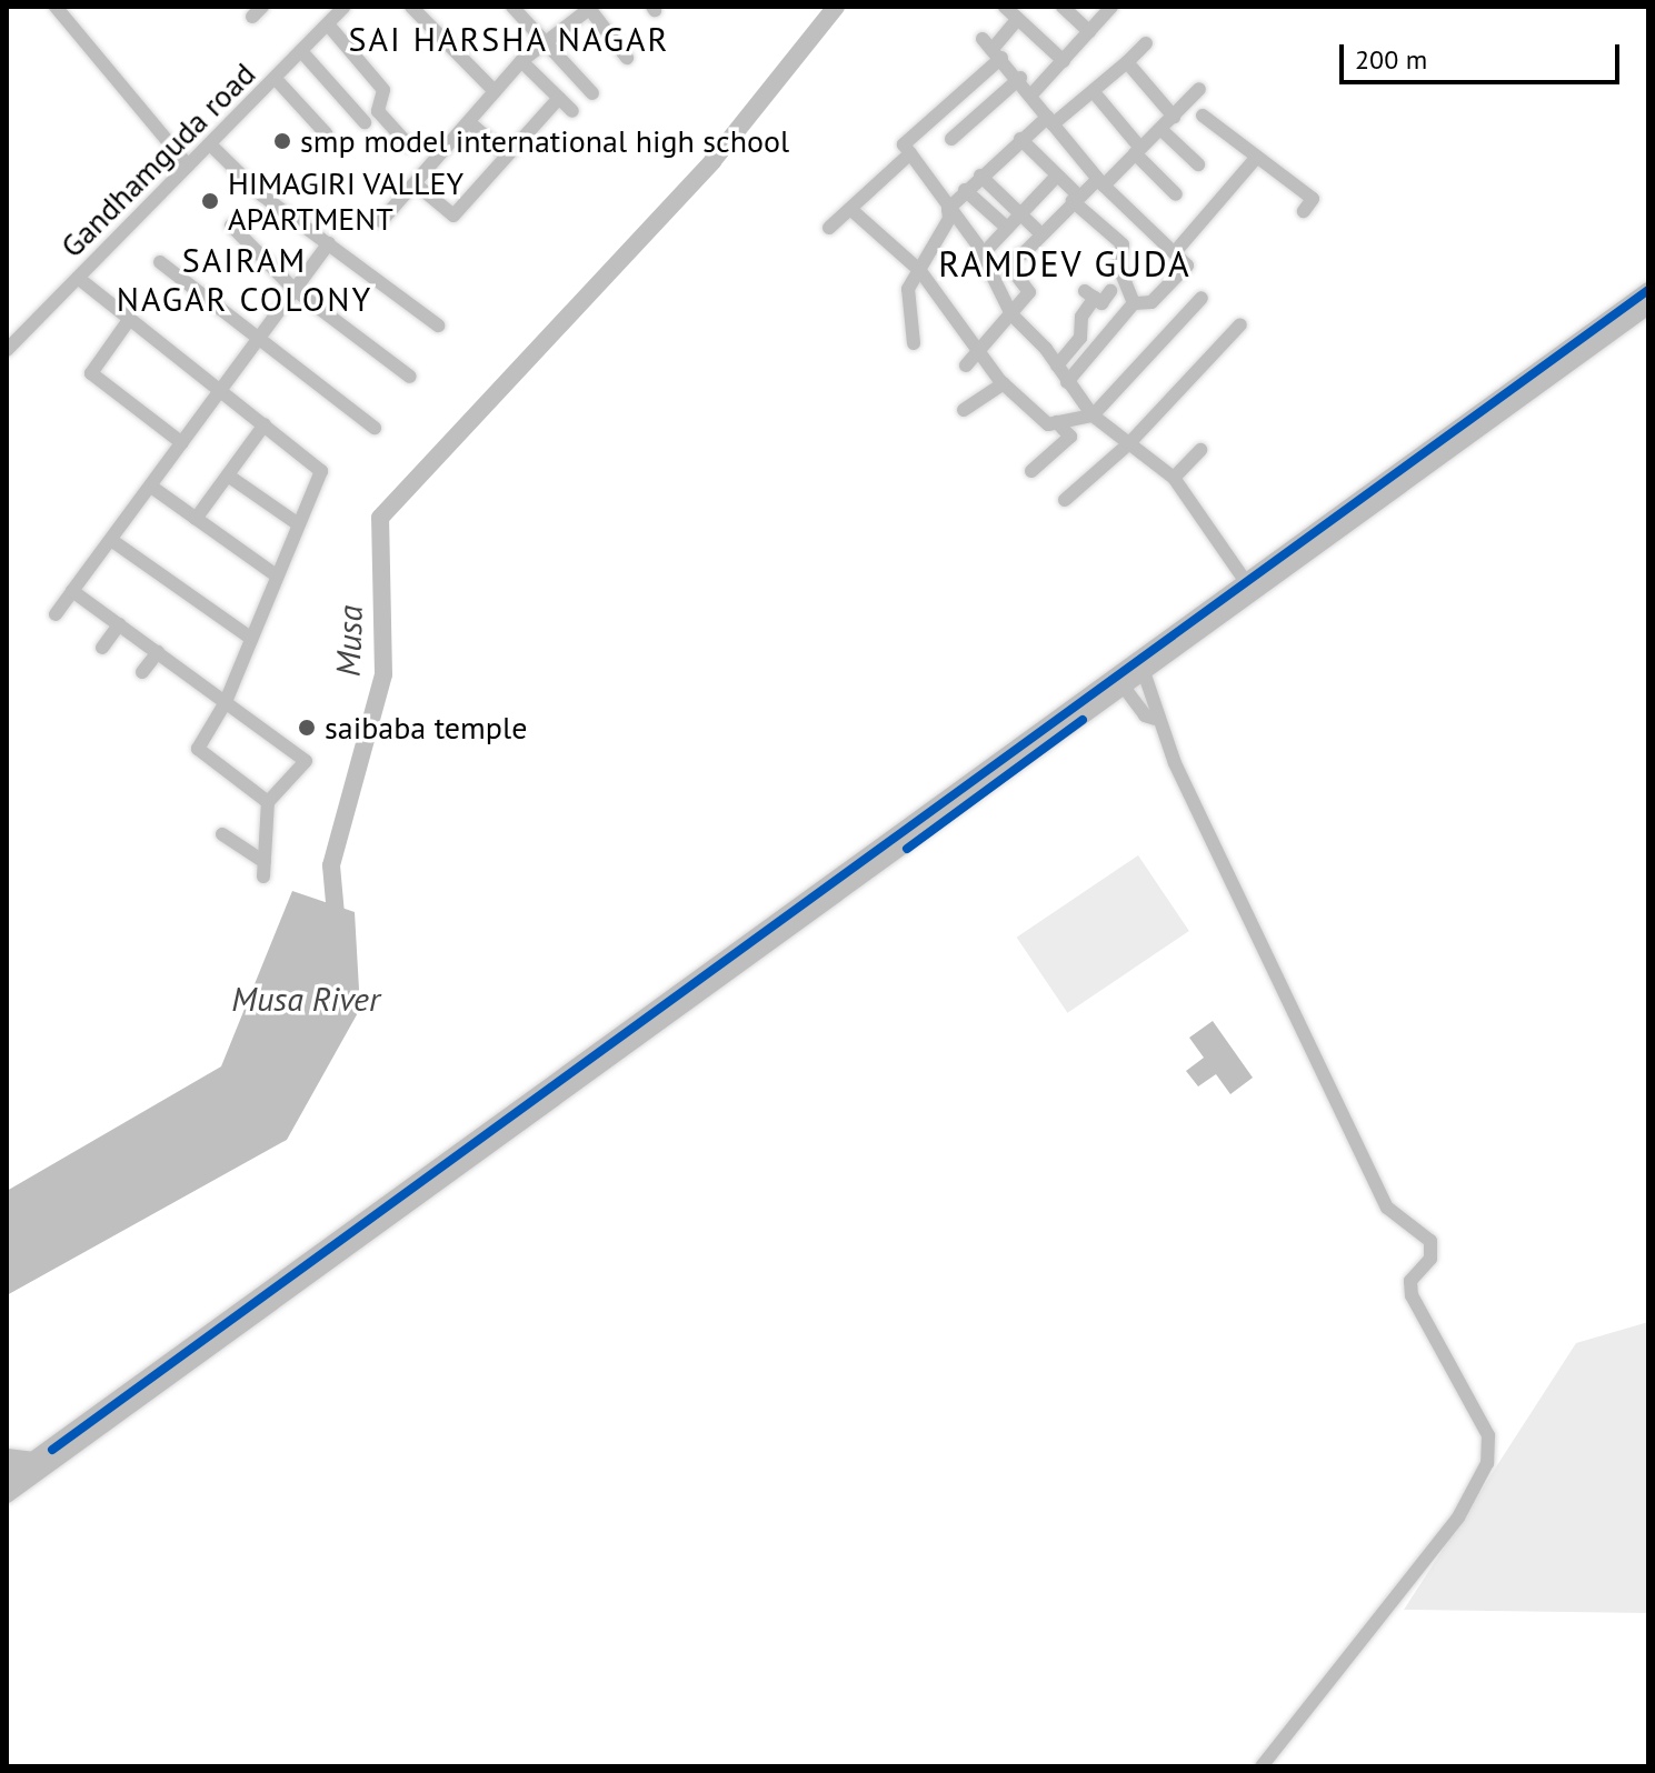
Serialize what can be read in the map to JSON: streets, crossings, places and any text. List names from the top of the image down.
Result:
{
  "streets": {
    "street": ["Gandhamguda road"]
  },
  "districts": ["SAI HARSHA NAGAR", "SAIRAM NAGAR COLONY", "RAMDEV GUDA"],
  "water": ["Musa", "Musa River"],
  "places": ["smp model international high school", "HIMAGIRI VALLEY APARTMENT", "saibaba temple"],
  "scale_bar": "200 m"
}
